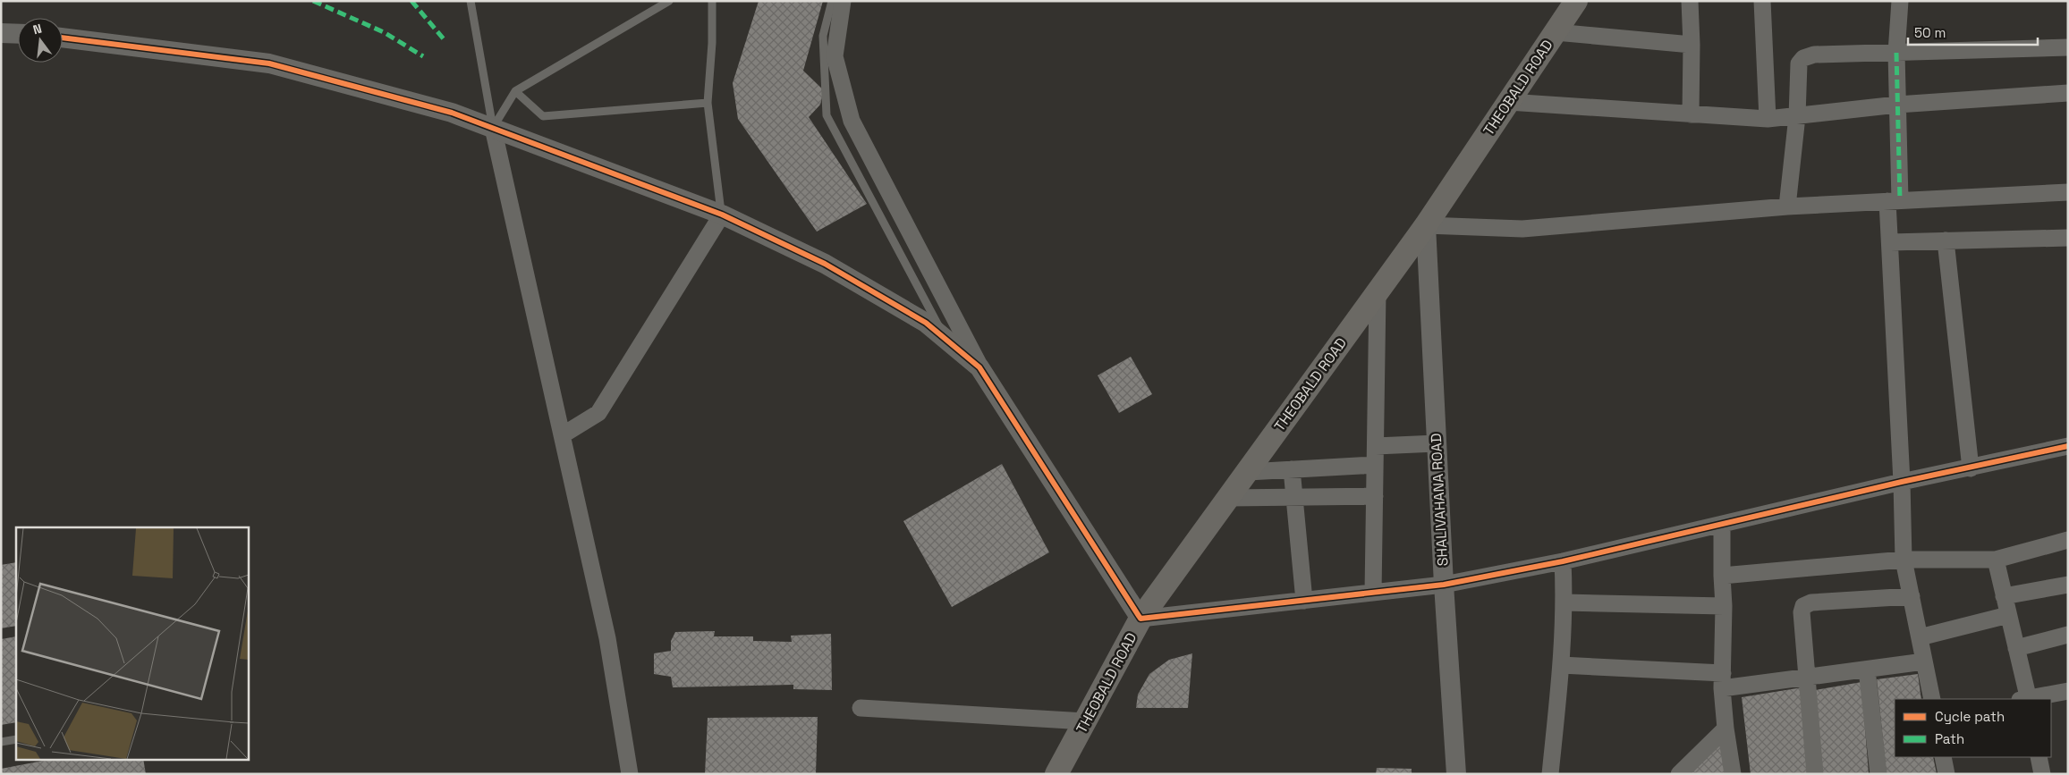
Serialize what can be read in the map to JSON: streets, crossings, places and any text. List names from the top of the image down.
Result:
{
  "streets": {
    "main road": ["THEOBALD ROAD"],
    "street": ["SHALIVAHANA ROAD"]
  },
  "crossings": [
    ["THEOBALD ROAD", "SHALIVAHANA ROAD"]
  ],
  "legend": ["Cycle path", "Path"],
  "scale_bar": "50 m",
  "north": "top"
}
